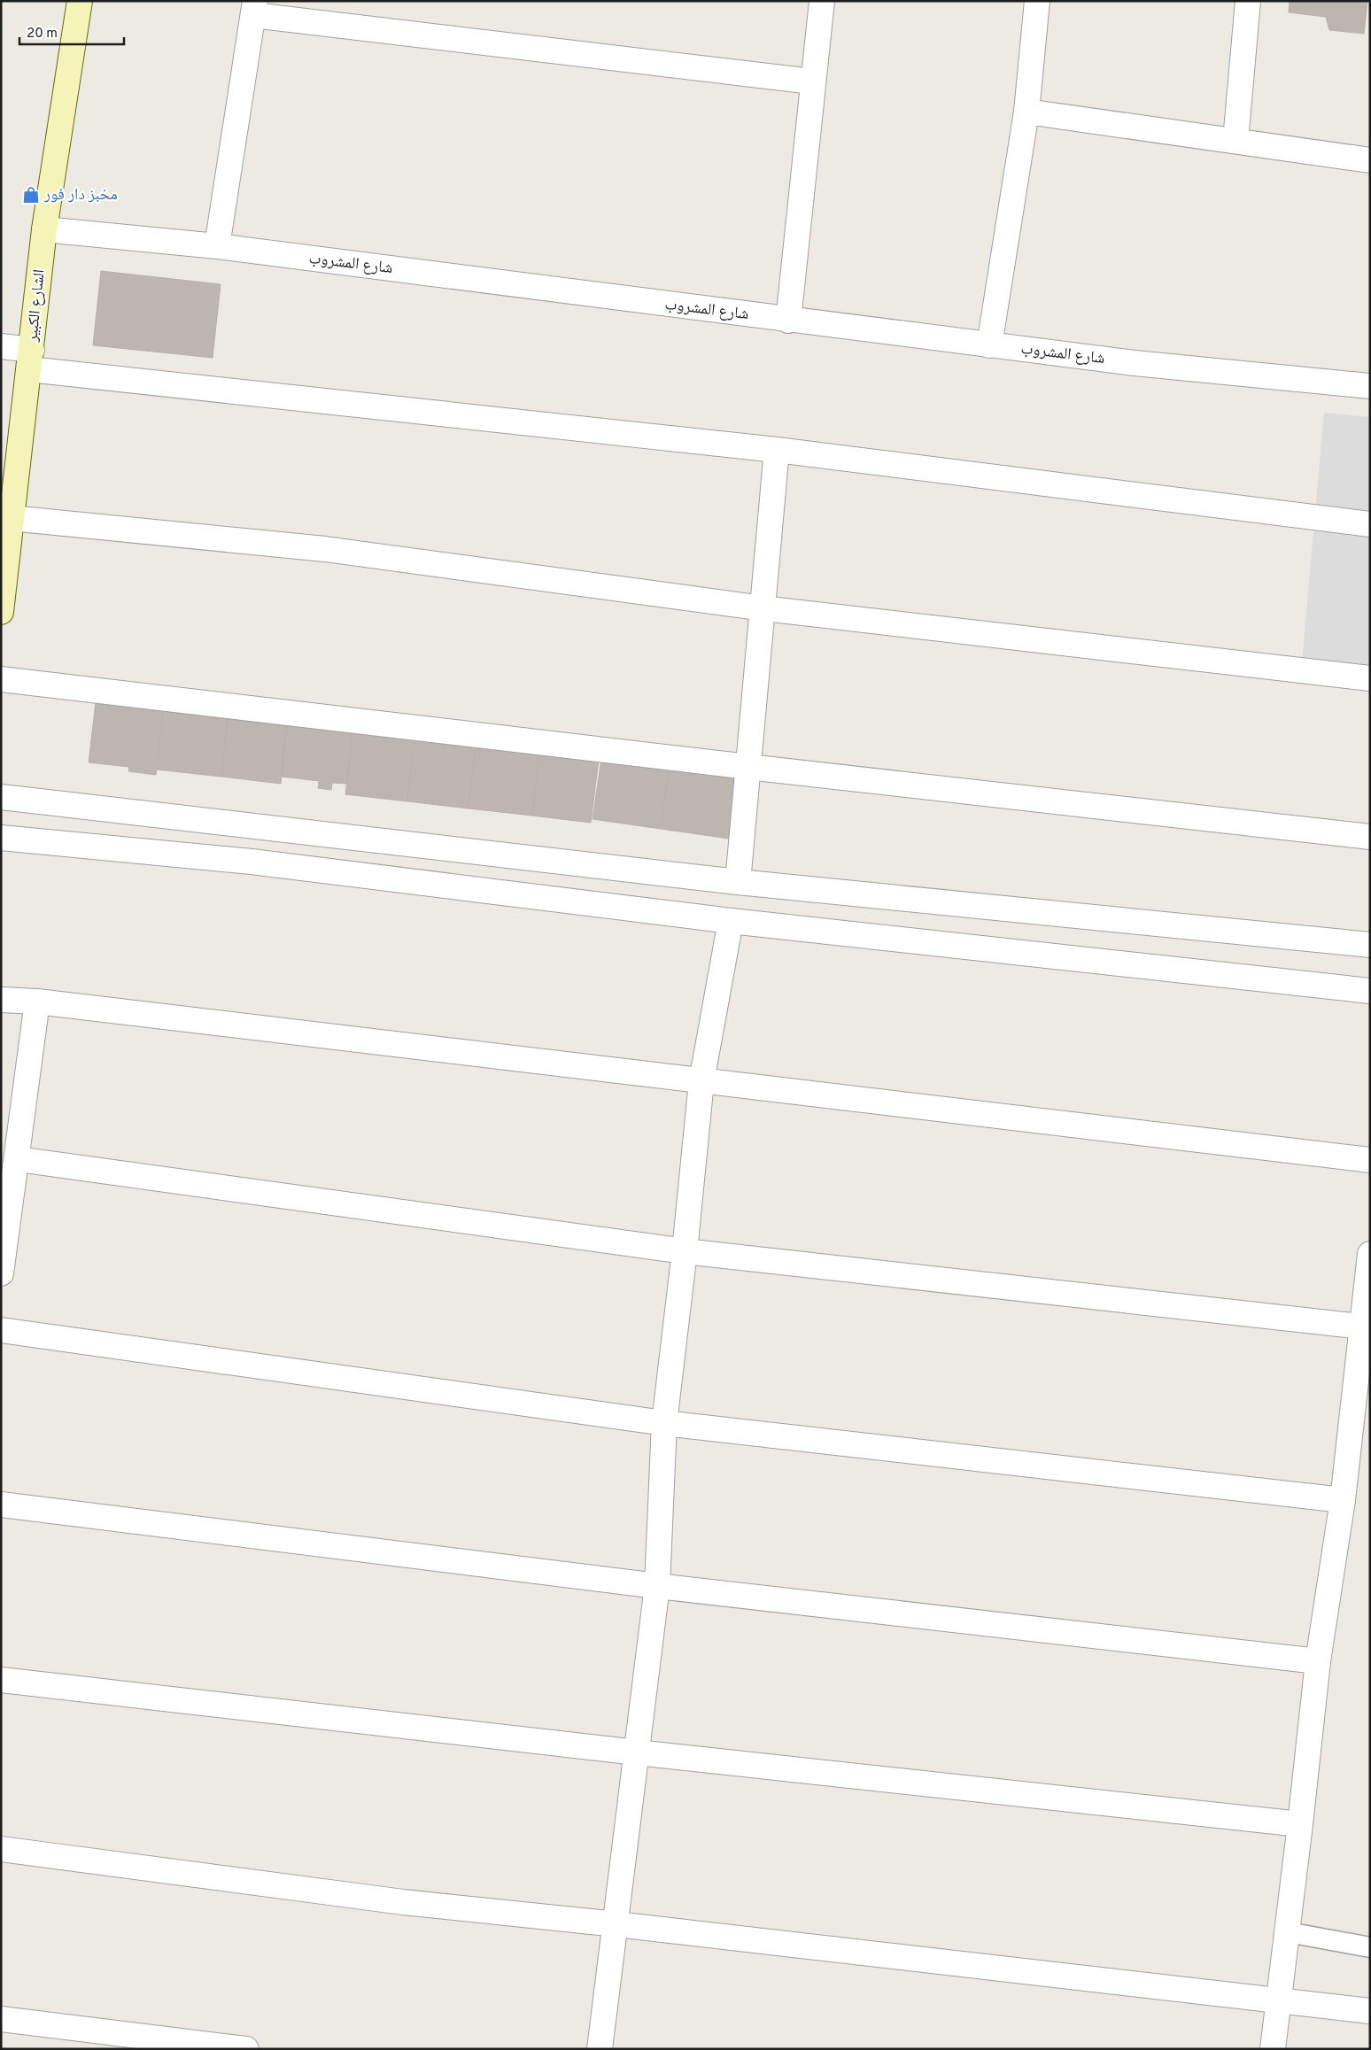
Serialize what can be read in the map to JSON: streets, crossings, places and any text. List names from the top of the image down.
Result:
{
  "streets": {
    "street": ["شارع المشروب", "الشارع الكبير"]
  },
  "crossings": [
    ["شارع المشروب", "الشارع الكبير"]
  ],
  "places": {
    "shop": ["مخبز دار فور"]
  },
  "scale_bar": "20 m"
}
